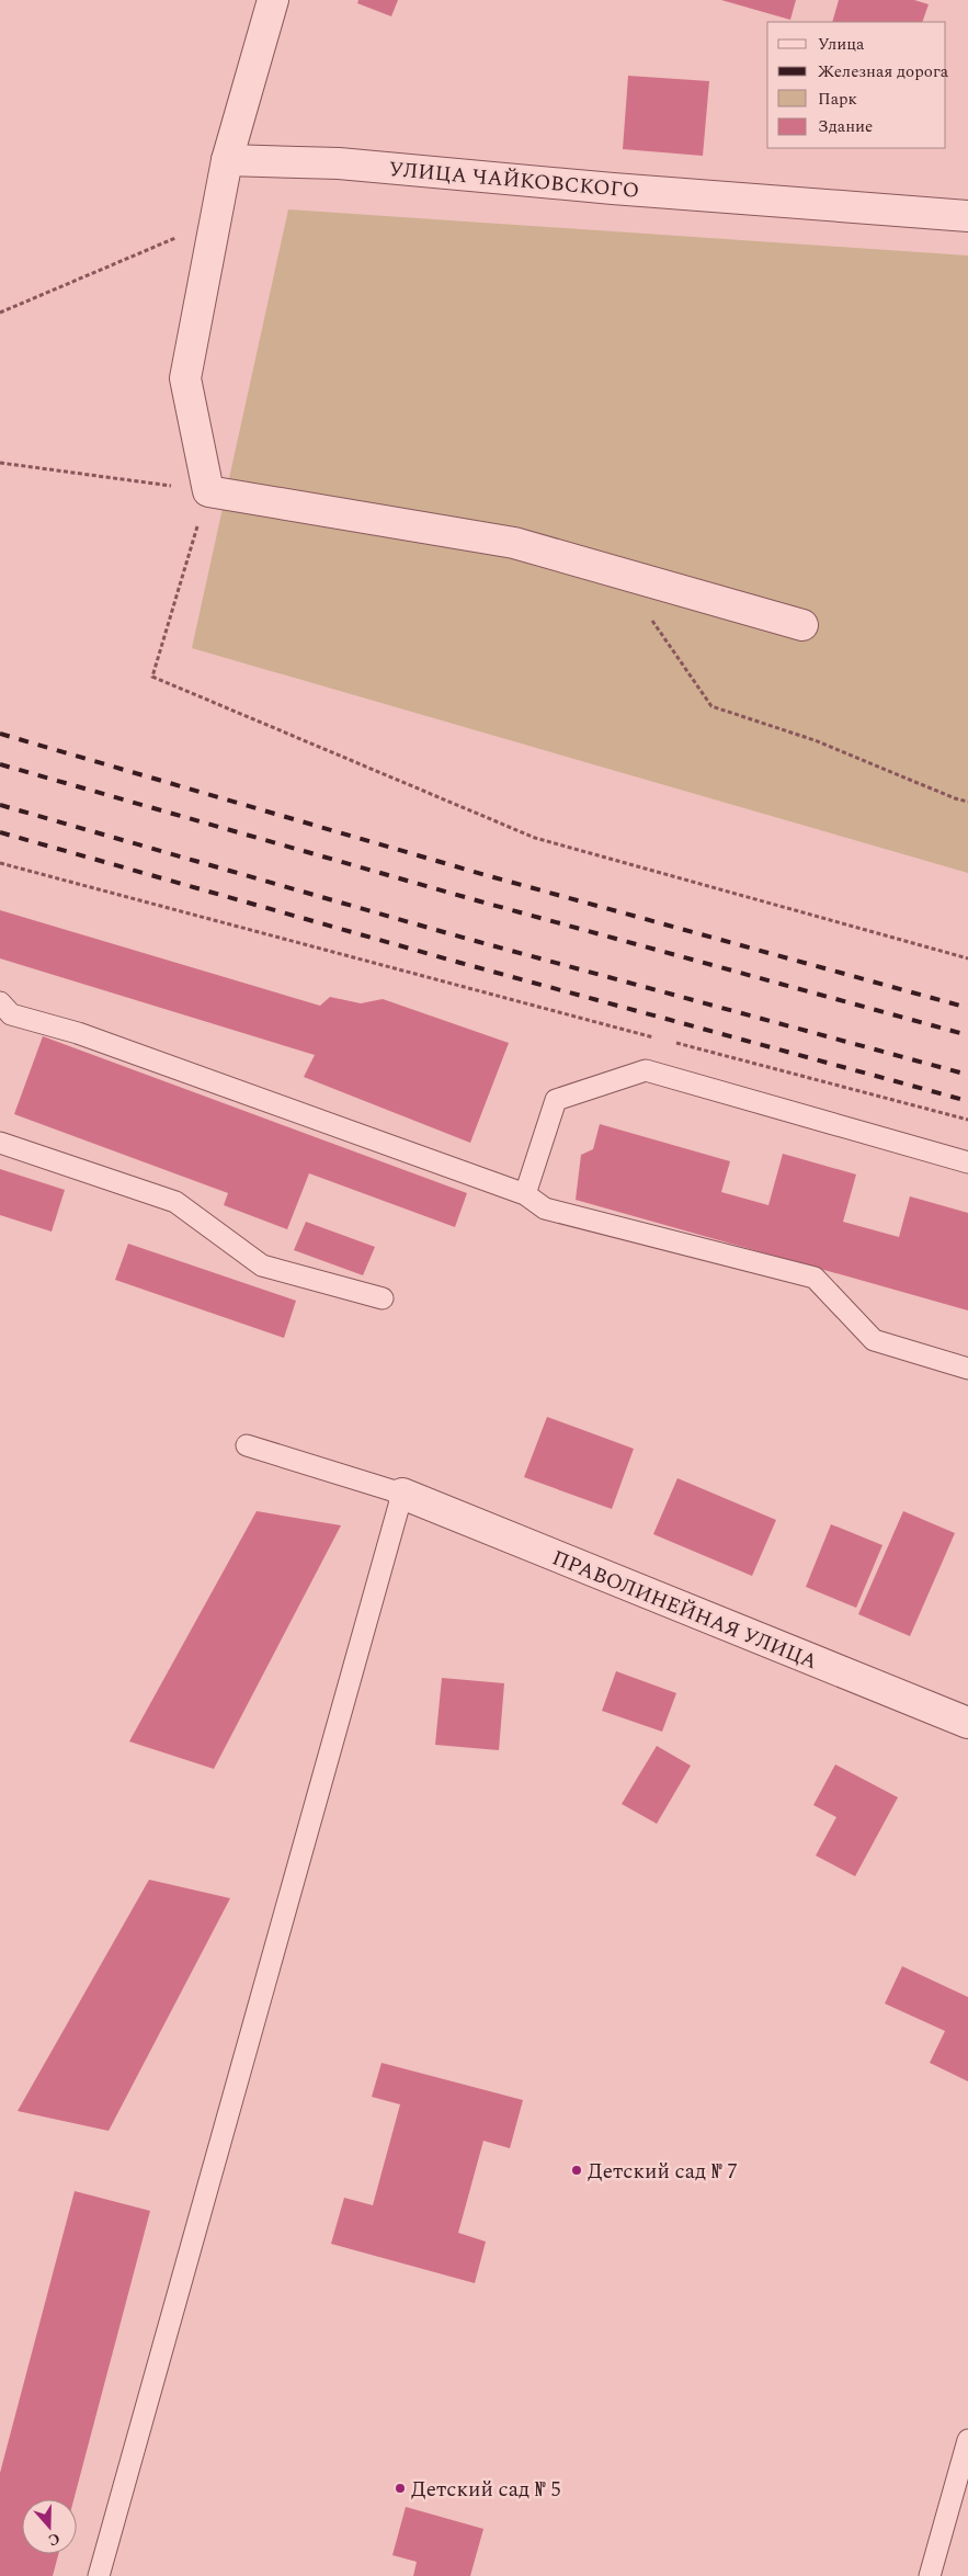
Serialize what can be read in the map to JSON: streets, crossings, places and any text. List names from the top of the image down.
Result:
{
  "streets": {
    "street": ["УЛИЦА ЧАЙКОВСКОГО", "ПРАВОЛИНЕЙНАЯ УЛИЦА"]
  },
  "places": ["Детский сад № 7", "Детский сад № 5"],
  "legend": [
    "Улица",
    "Железная дорога",
    "Парк",
    "Здание"
  ],
  "north": "bottom"
}
